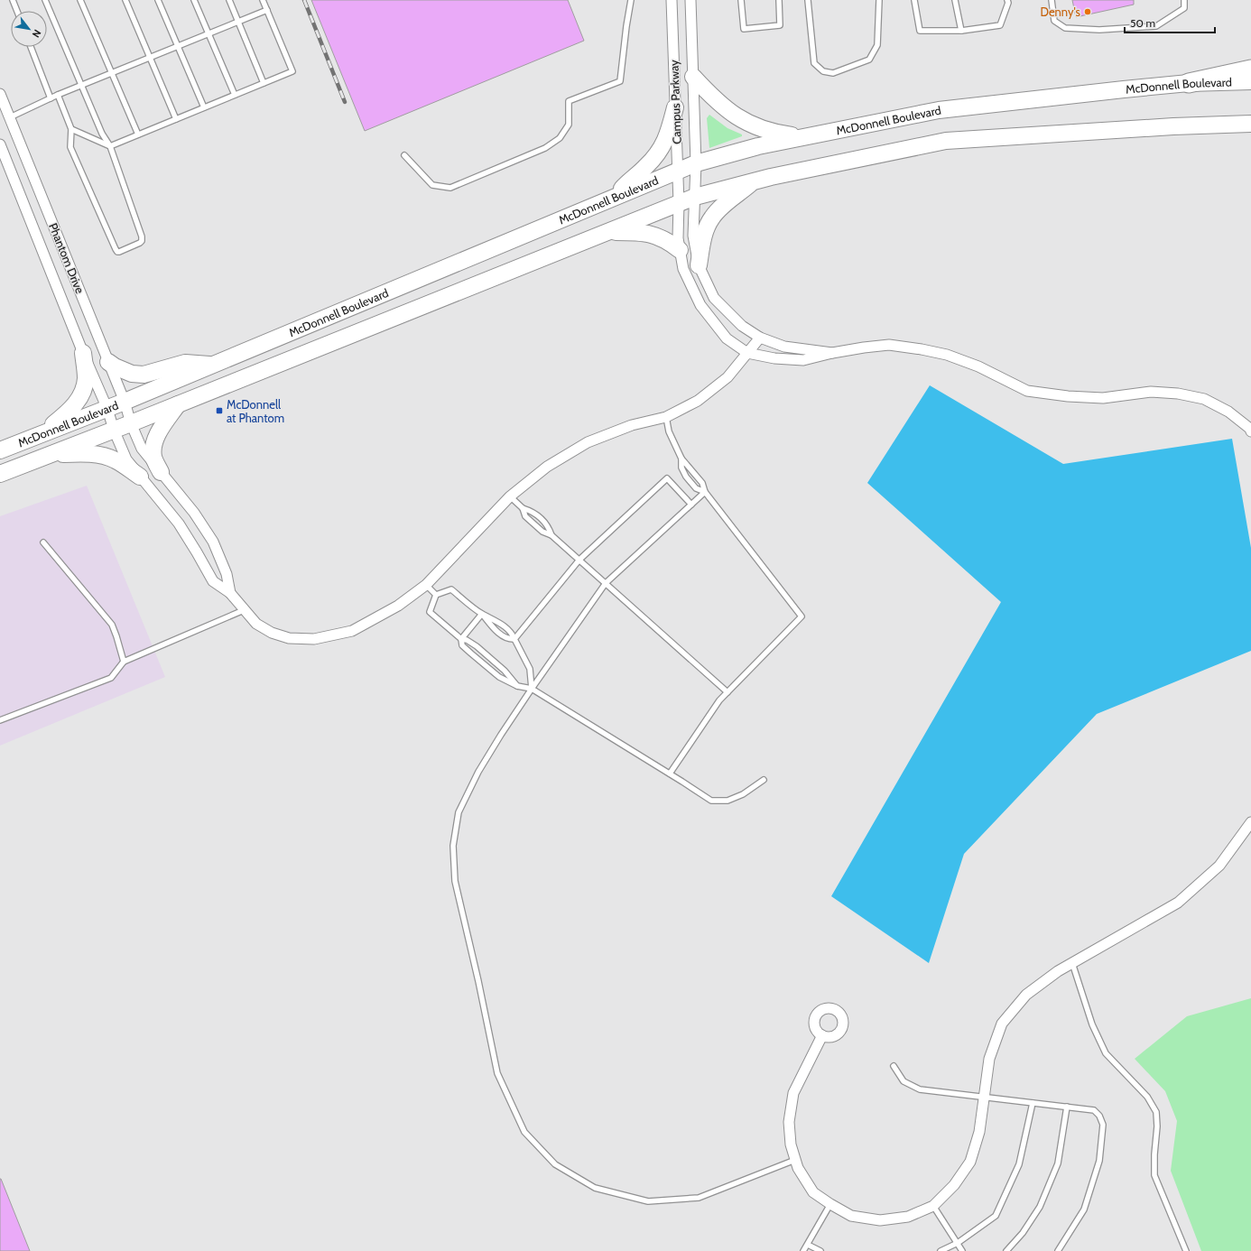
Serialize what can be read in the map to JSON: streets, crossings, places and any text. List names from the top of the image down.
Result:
{
  "streets": {
    "main road": ["McDonnell Boulevard"],
    "street": ["Campus Parkway", "Phantom Drive"]
  },
  "crossings": [
    ["McDonnell Boulevard", "Campus Parkway"],
    ["McDonnell Boulevard", "Phantom Drive"]
  ],
  "places": {
    "other": ["Denny's"],
    "transit": ["McDonnell at Phantom"]
  },
  "scale_bar": "50 m",
  "north": "bottom right"
}
